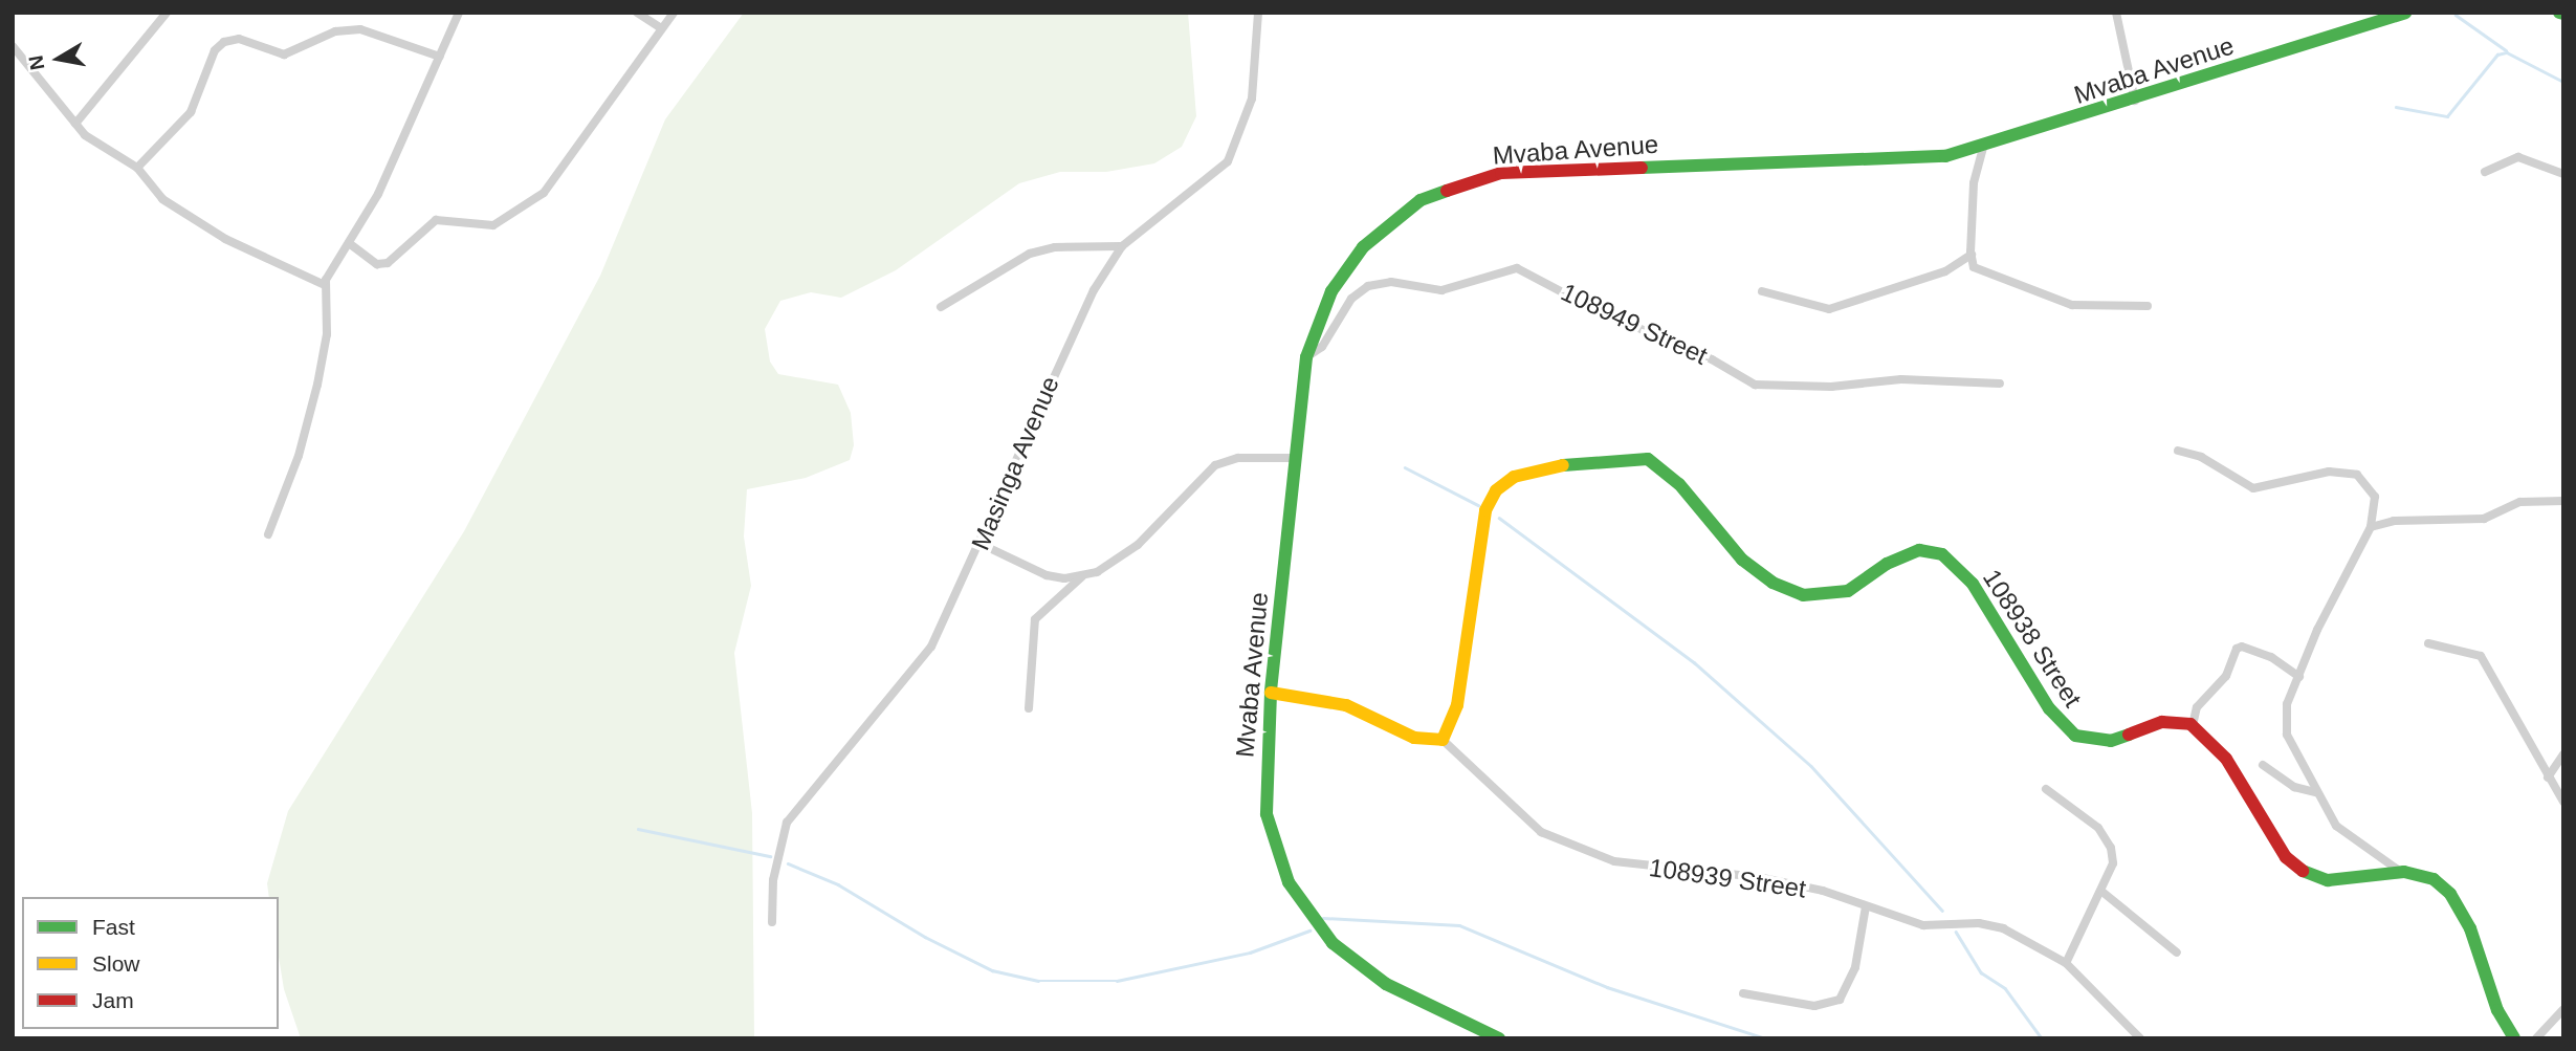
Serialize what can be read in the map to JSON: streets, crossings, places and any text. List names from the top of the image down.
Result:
{
  "streets": {
    "street": [
      "Mvaba Avenue",
      "108949 Street",
      "Masinga Avenue",
      "108938 Street",
      "108939 Street"
    ]
  },
  "crossings": [
    ["Mvaba Avenue", "108949 Street"],
    ["108938 Street", "108939 Street"]
  ],
  "legend": ["Fast", "Slow", "Jam"],
  "north": "left"
}
